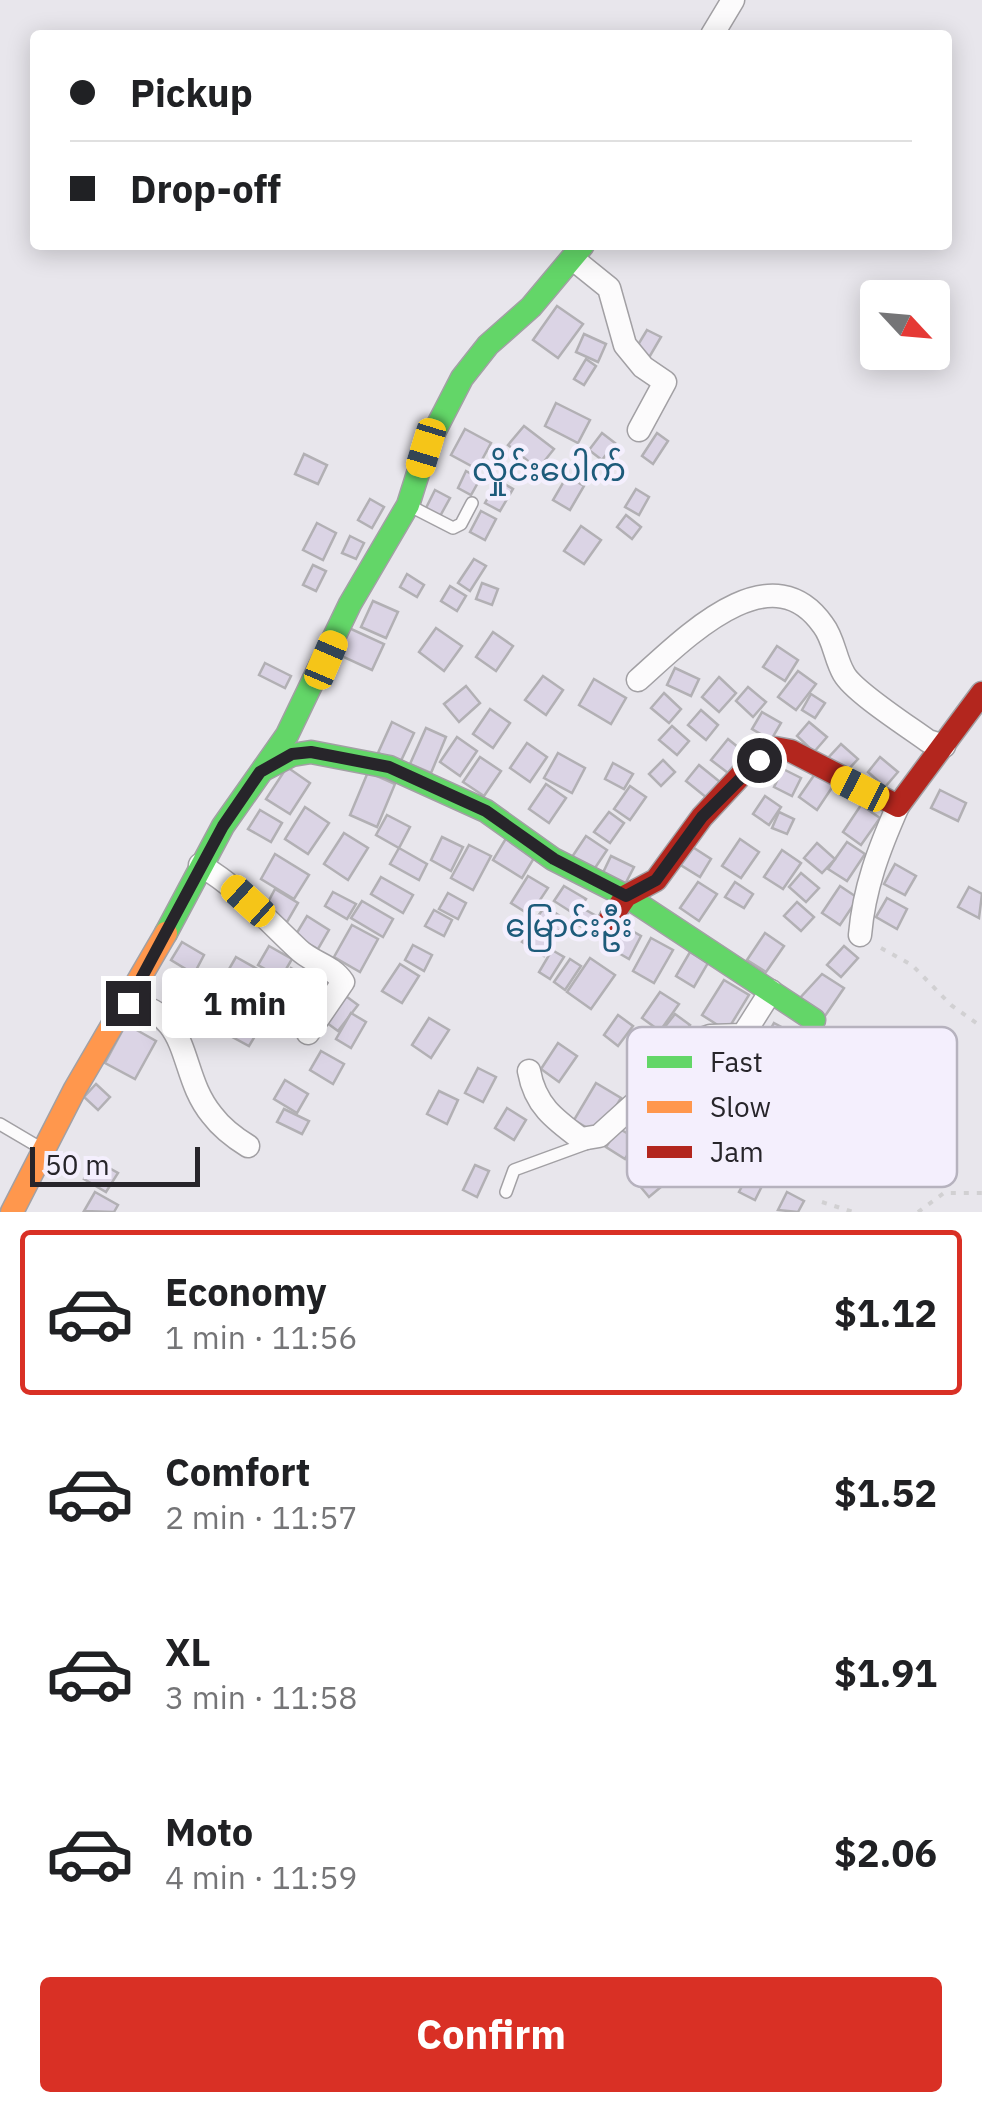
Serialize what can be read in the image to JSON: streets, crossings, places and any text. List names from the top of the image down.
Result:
{
  "districts": ["လှိုင်းပေါက်", "မြောင်းဦး"],
  "legend": ["Fast", "Slow", "Jam"],
  "scale_bar": "50 m",
  "north": "bottom right",
  "page": {
    "banner": ["Pickup", "Drop-off"],
    "bubble": "1 min",
    "scale": "50 m",
    "list": [
      {
        "name": "Economy",
        "note": "1 min · 11:56",
        "value": "$1.12"
      },
      {
        "name": "Comfort",
        "note": "2 min · 11:57",
        "value": "$1.52"
      },
      {
        "name": "XL",
        "note": "3 min · 11:58",
        "value": "$1.91"
      },
      {
        "name": "Moto",
        "note": "4 min · 11:59",
        "value": "$2.06"
      }
    ],
    "buttons": "Confirm"
  }
}
